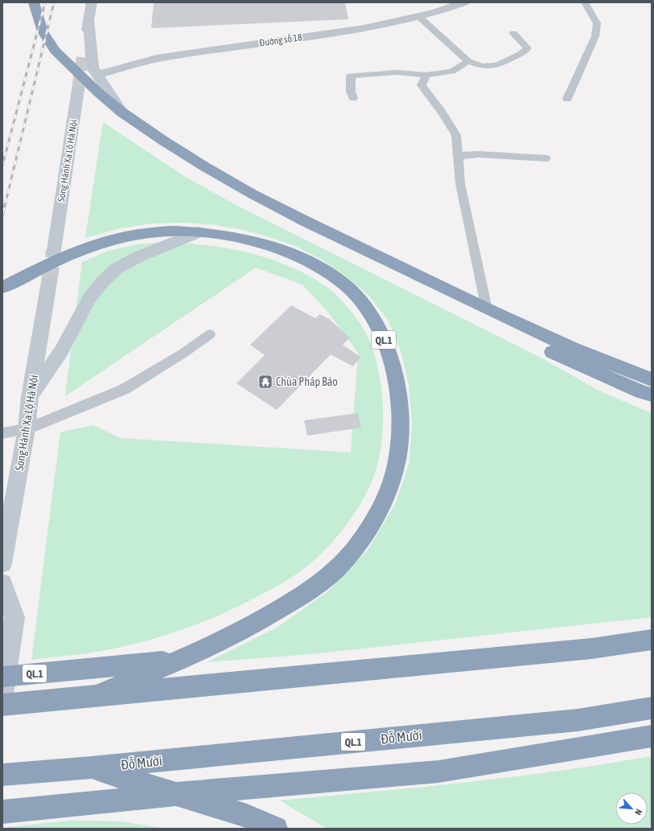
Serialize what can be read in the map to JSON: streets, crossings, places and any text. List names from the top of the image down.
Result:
{
  "streets": {
    "highway": ["QL.1", "Đỗ Mười"],
    "main road": ["Song Hành Xa Lộ Hà Nội"],
    "street": ["Đường số 18"]
  },
  "crossings": [
    ["QL.1", "Đỗ Mười"]
  ],
  "places": {
    "temple": ["Chùa Pháp Bảo"]
  },
  "north": "bottom right"
}
